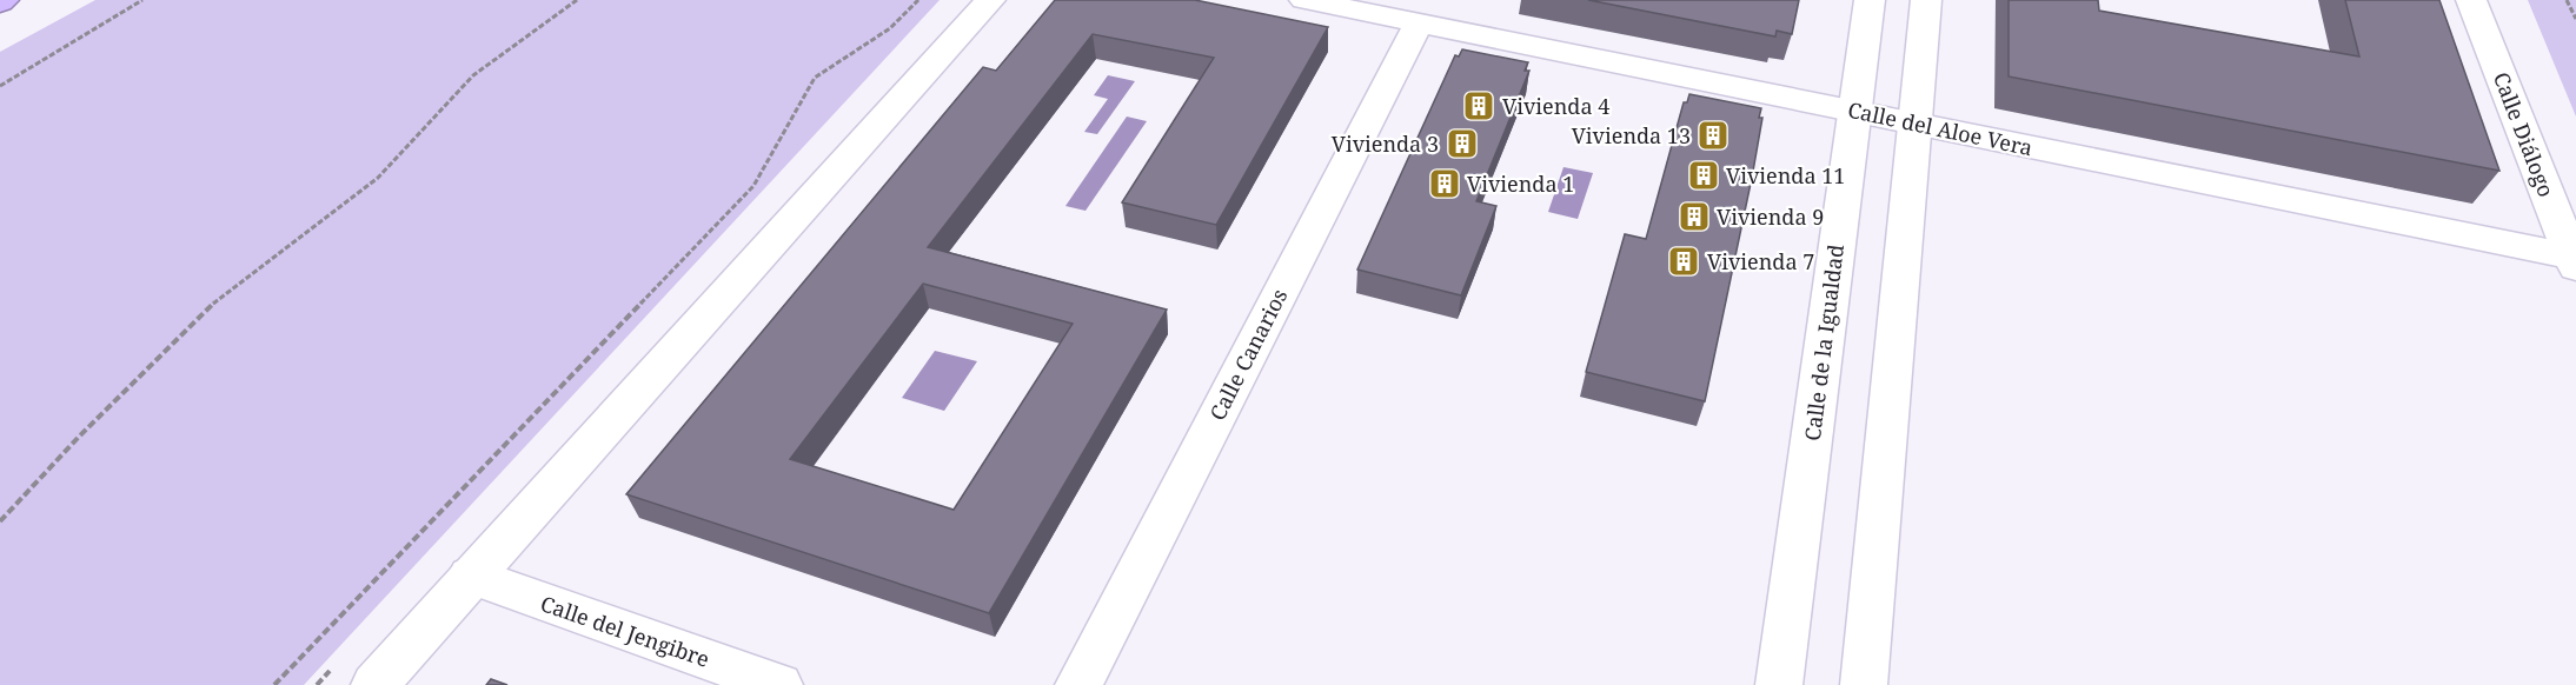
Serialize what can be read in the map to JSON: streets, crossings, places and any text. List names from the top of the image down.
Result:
{
  "streets": {
    "street": [
      "Calle del Aloe Vera",
      "Calle Diálogo",
      "Calle de la Igualdad",
      "Calle Canarios",
      "Calle del Jengibre"
    ]
  },
  "crossings": [
    ["Calle del Aloe Vera", "Calle Diálogo"],
    ["Calle del Aloe Vera", "Calle de la Igualdad"],
    ["Calle del Aloe Vera", "Calle Canarios"]
  ],
  "places": {
    "building": [
      "Vivienda 4",
      "Vivienda 13",
      "Vivienda 3",
      "Vivienda 11",
      "Vivienda 1",
      "Vivienda 9",
      "Vivienda 7"
    ]
  }
}
